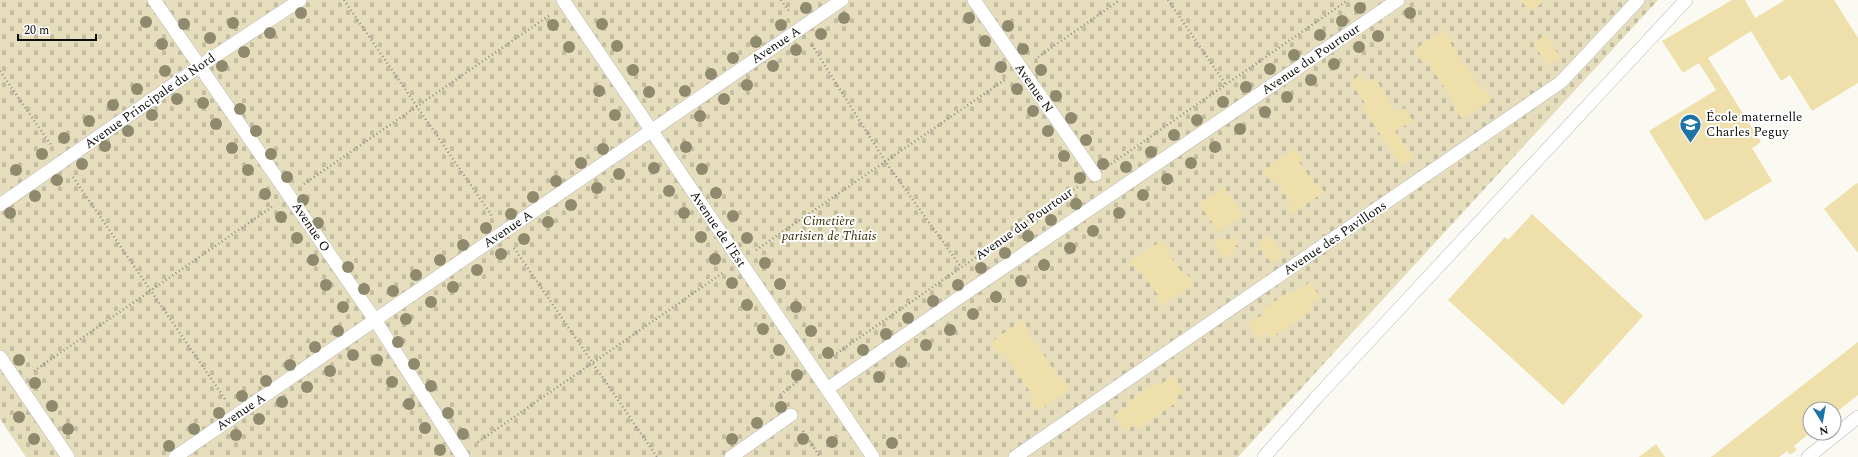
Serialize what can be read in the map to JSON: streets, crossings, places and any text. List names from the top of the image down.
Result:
{
  "streets": {
    "lane": [
      "Avenue A",
      "Avenue du Pourtour",
      "Avenue N",
      "Avenue Principale du Nord",
      "Avenue O",
      "Avenue de l'Est",
      "Avenue des Pavillons"
    ]
  },
  "crossings": [
    ["Avenue A", "Avenue O"],
    ["Avenue A", "Avenue de l'Est"],
    ["Avenue du Pourtour", "Avenue N"],
    ["Avenue du Pourtour", "Avenue de l'Est"],
    ["Avenue Principale du Nord", "Avenue O"]
  ],
  "parks": ["Cimetière parisien de Thiais"],
  "places": {
    "school or university": ["École maternelle Charles Peguy"]
  },
  "scale_bar": "20 m",
  "north": "bottom"
}
